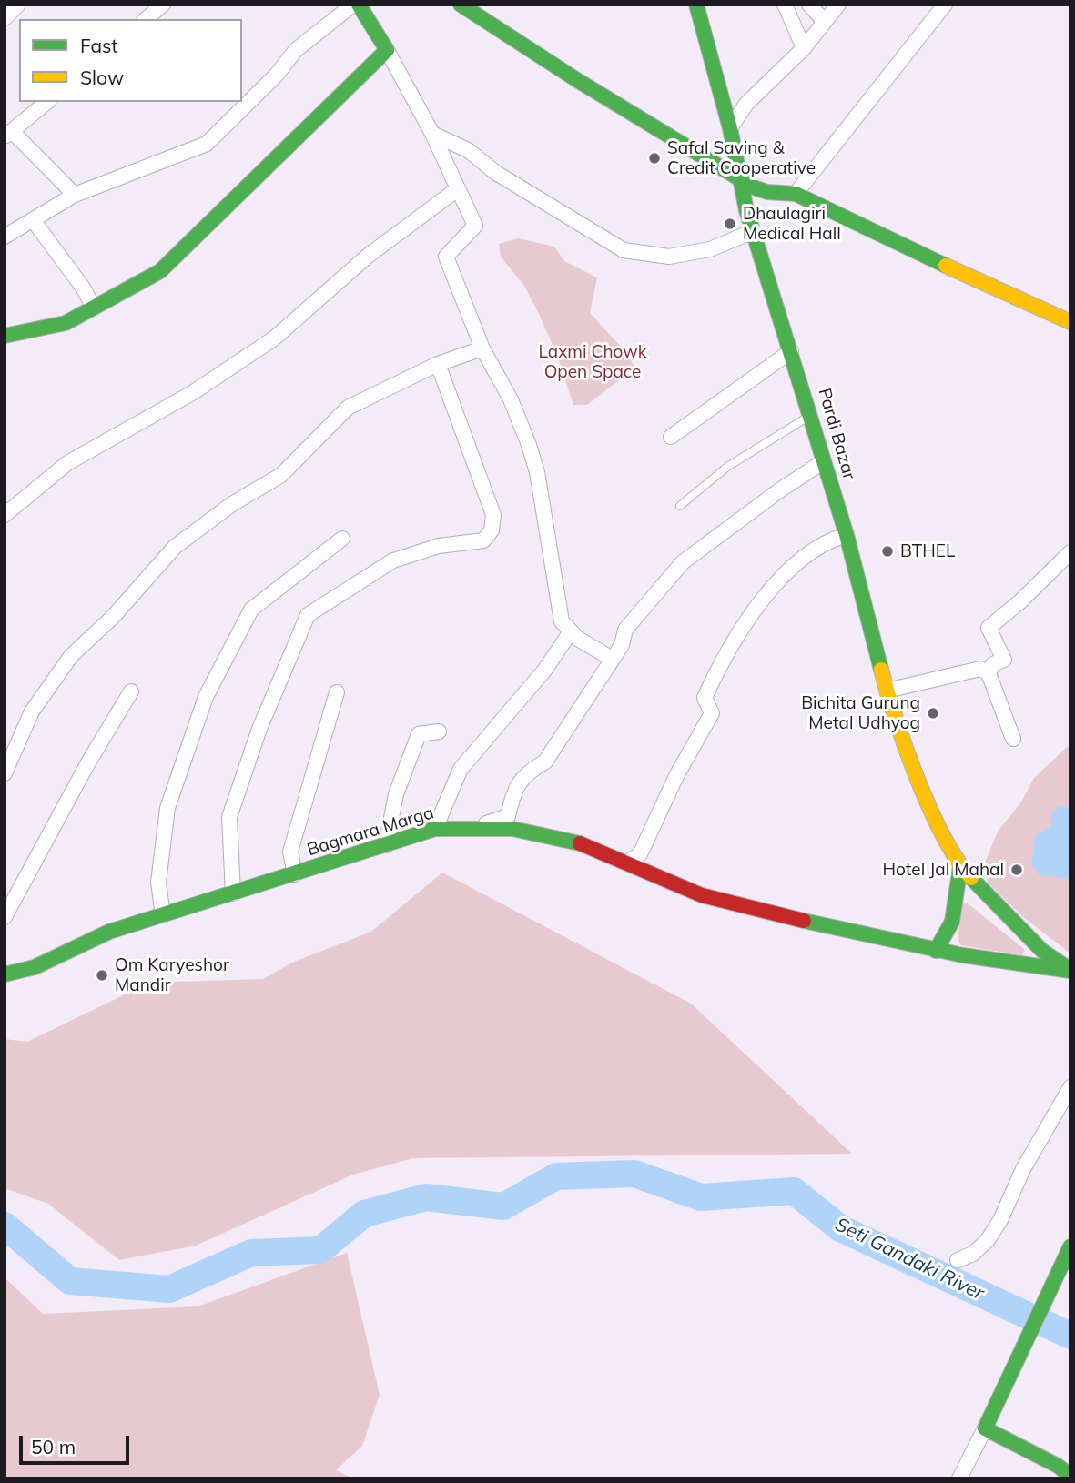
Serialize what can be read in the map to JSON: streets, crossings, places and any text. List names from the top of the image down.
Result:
{
  "streets": {
    "main road": ["Pardi Bazar", "Bagmara Marga"]
  },
  "crossings": [
    ["Pardi Bazar", "Bagmara Marga"]
  ],
  "water": ["Seti Gandaki River"],
  "parks": ["Laxmi Chowk Open Space"],
  "places": [
    "Safal Saving & Credit Cooperative",
    "Dhaulagiri Medical Hall",
    "BTHEL",
    "Bichita Gurung Metal Udhyog",
    "Hotel Jal Mahal",
    "Om Karyeshor Mandir"
  ],
  "legend": ["Fast", "Slow"],
  "scale_bar": "50 m"
}
